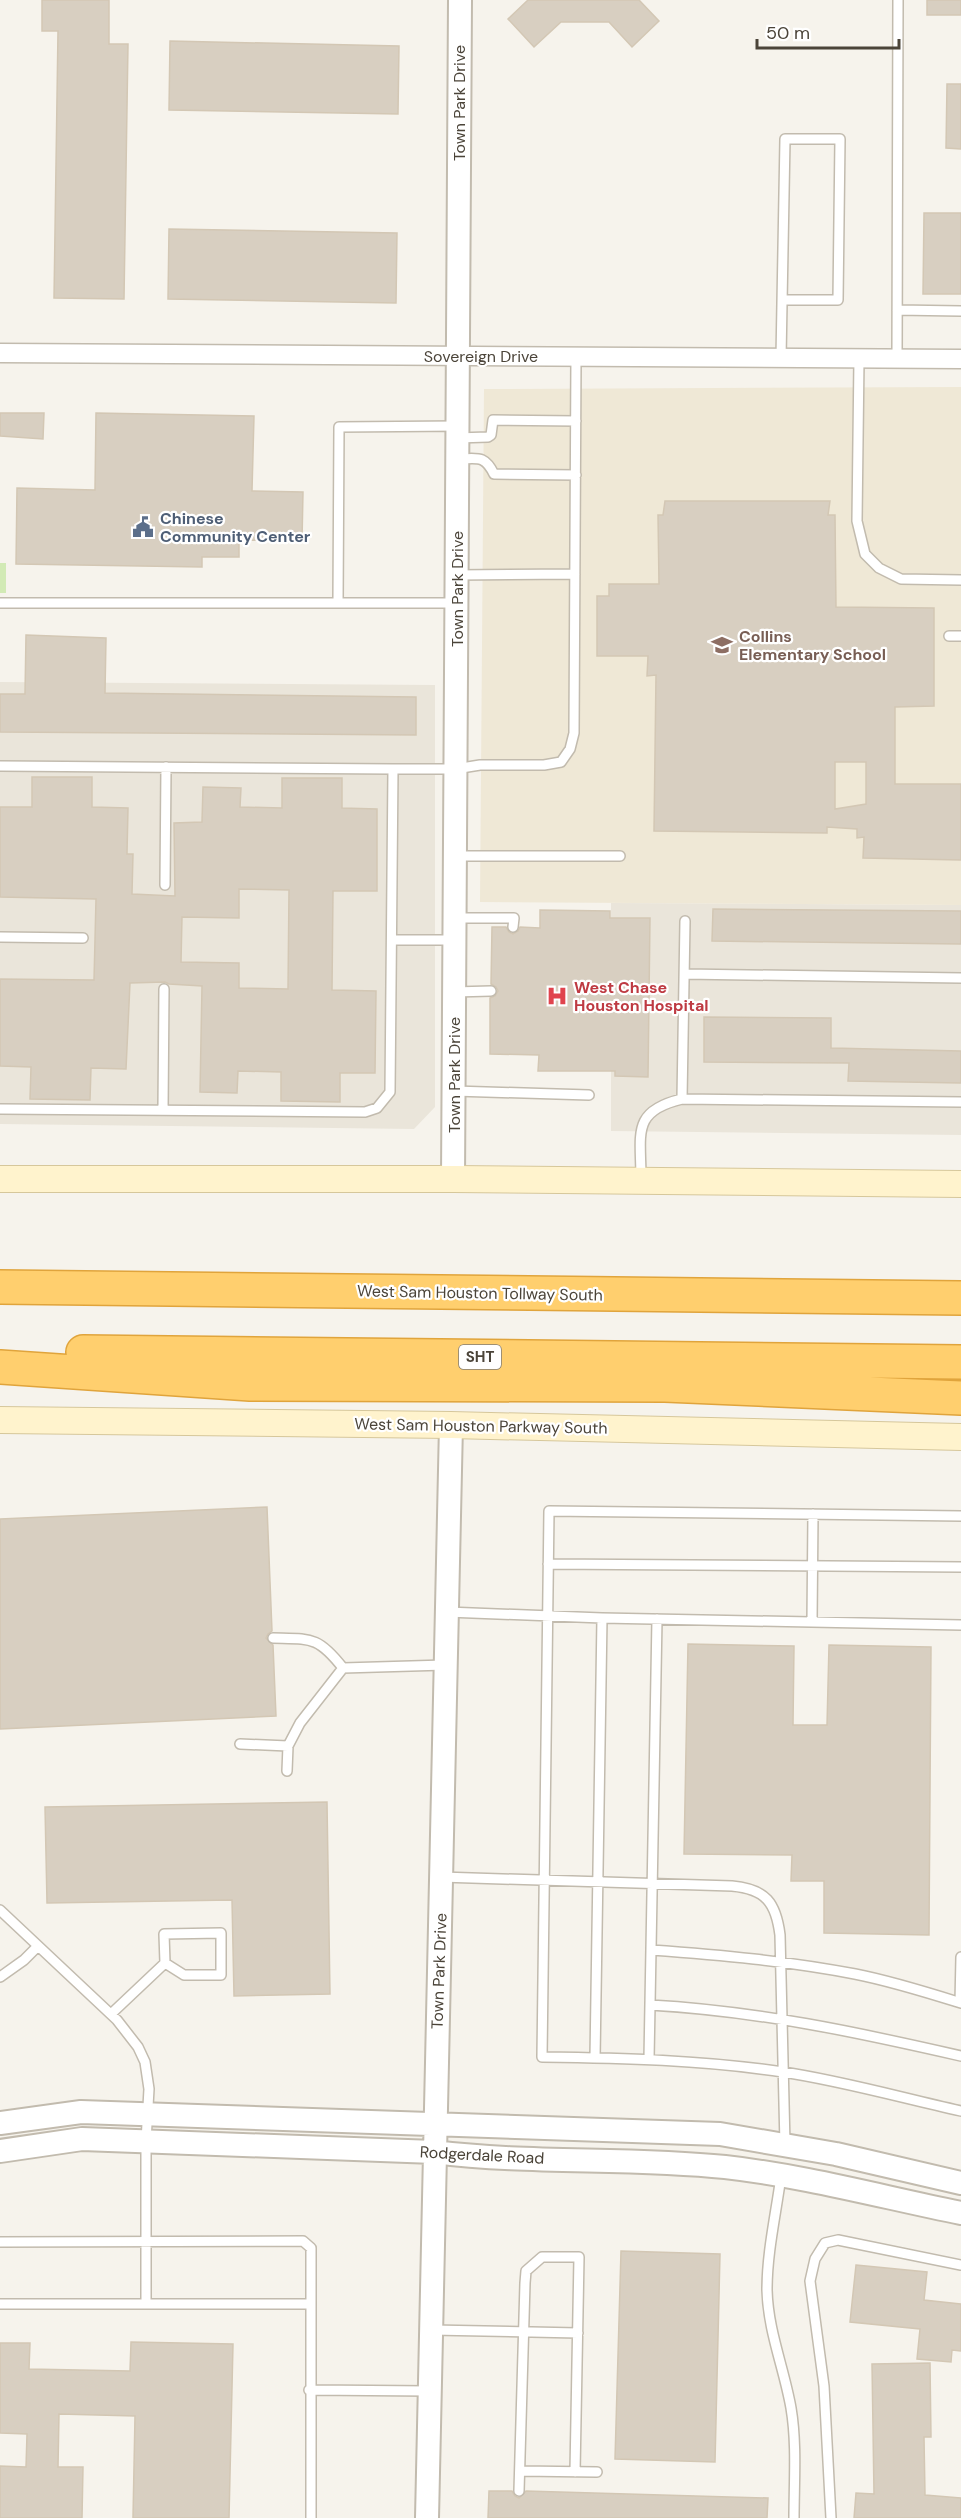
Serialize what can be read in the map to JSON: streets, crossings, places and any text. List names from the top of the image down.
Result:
{
  "streets": {
    "highway": ["West Sam Houston Tollway South", "SHT"],
    "main road": ["West Sam Houston Parkway South"],
    "street": ["Town Park Drive", "Sovereign Drive", "Rodgerdale Road"]
  },
  "crossings": [
    ["Town Park Drive", "Sovereign Drive"],
    ["Town Park Drive", "West Sam Houston Parkway South"],
    ["Town Park Drive", "Rodgerdale Road"]
  ],
  "places": {
    "public building": ["Chinese Community Center"],
    "school or university": ["Collins Elementary School"],
    "hospital": ["West Chase Houston Hospital"]
  },
  "scale_bar": "50 m"
}
